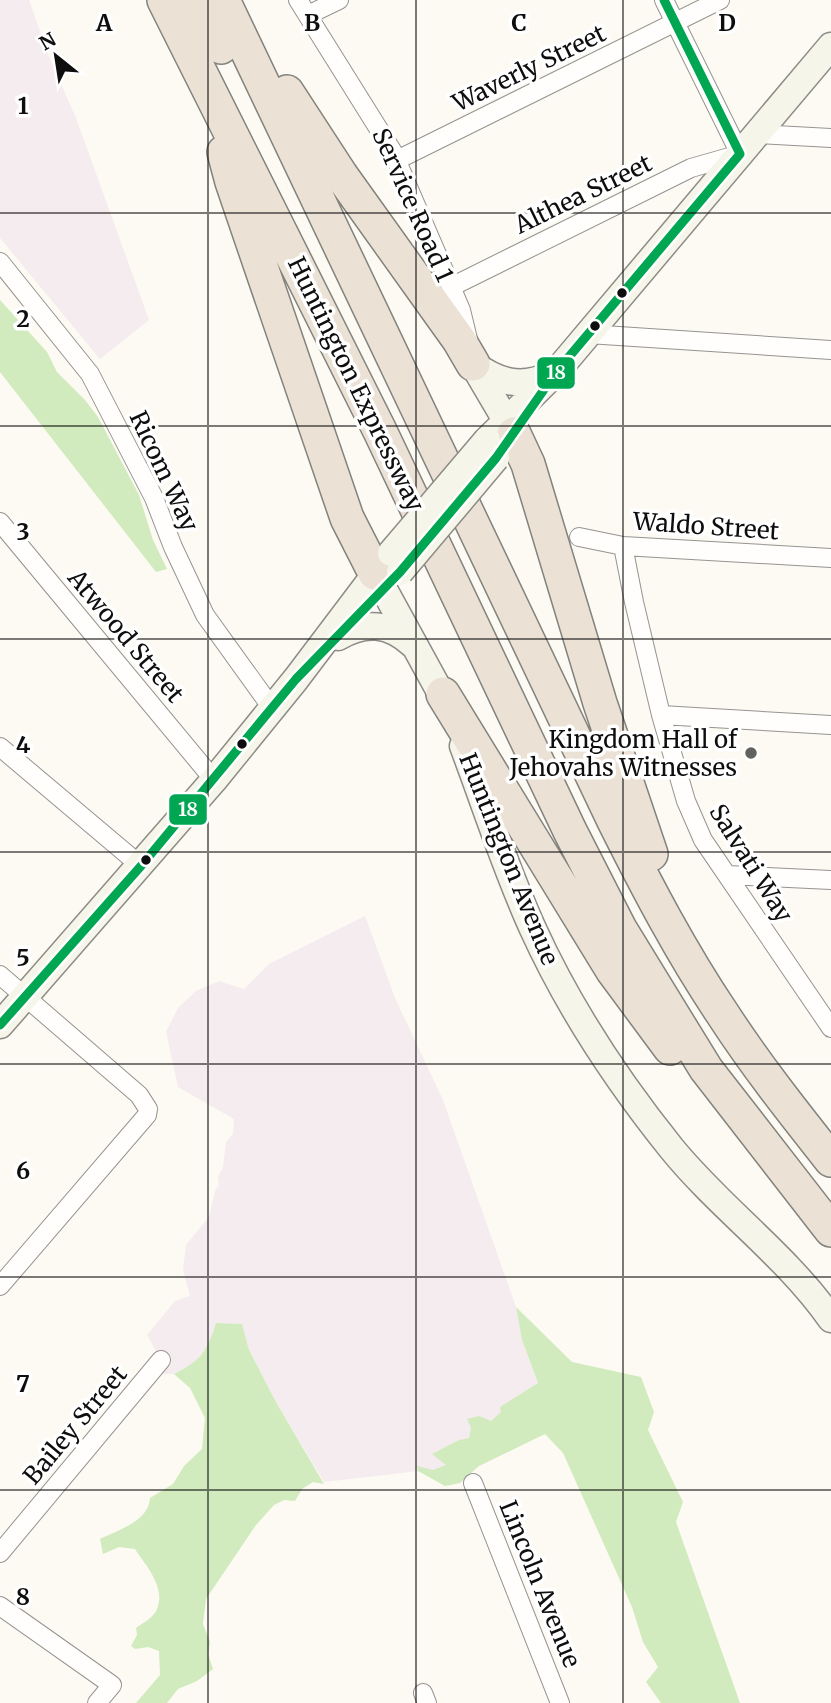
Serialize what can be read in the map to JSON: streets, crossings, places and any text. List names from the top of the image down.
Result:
{
  "streets": {
    "highway": ["Huntington Expressway"],
    "main road": ["Service Road 1", "Huntington Avenue"],
    "street": [
      "Waverly Street",
      "Althea Street",
      "Ricom Way",
      "Waldo Street",
      "Atwood Street",
      "Salvati Way",
      "Bailey Street",
      "Lincoln Avenue"
    ]
  },
  "crossings": [
    ["Waverly Street", "Service Road 1"],
    ["Althea Street", "Service Road 1"],
    ["Waldo Street", "Salvati Way"]
  ],
  "places": ["Kingdom Hall of Jehovahs Witnesses"],
  "lines": ["transit line 18"],
  "north": "top left",
  "grid": {
    "columns": [
      "A",
      "B",
      "C",
      "D"
    ],
    "rows": [
      "1",
      "2",
      "3",
      "4",
      "5",
      "6",
      "7",
      "8"
    ]
  }
}
